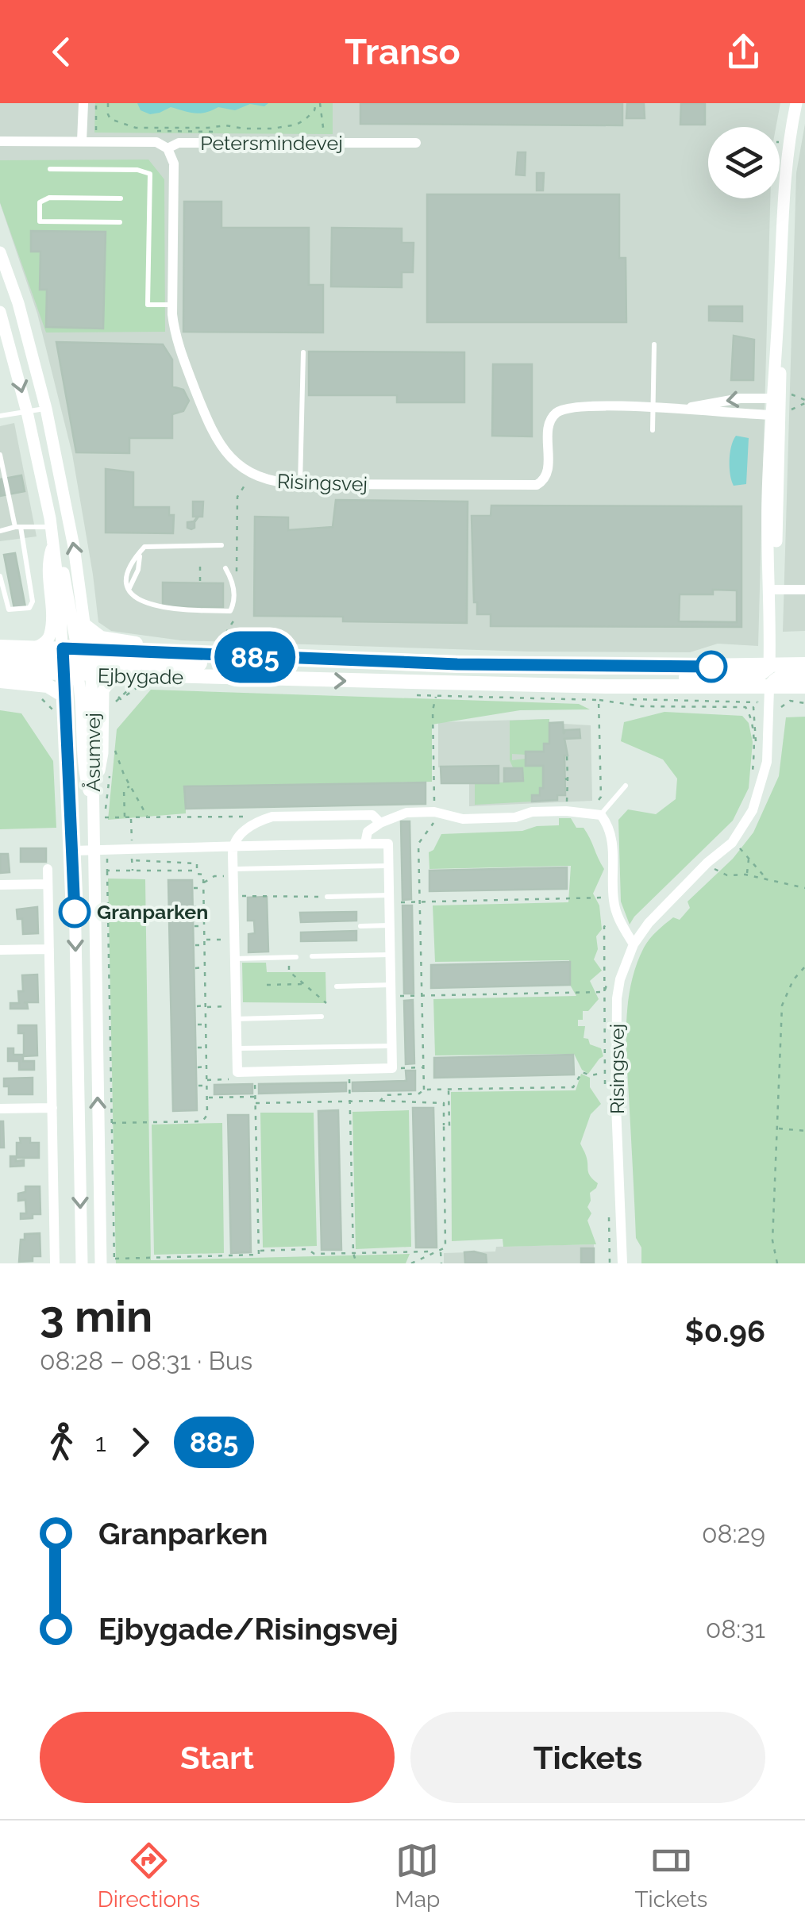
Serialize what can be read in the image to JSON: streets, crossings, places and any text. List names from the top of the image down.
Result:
{
  "streets": {
    "main road": ["Ejbygade"],
    "street": ["Petersmindevej", "Risingsvej", "Åsumvej"]
  },
  "crossings": [
    ["Petersmindevej", "Risingsvej"],
    ["Risingsvej", "Ejbygade"],
    ["Ejbygade", "Åsumvej"]
  ],
  "places": ["Granparken"],
  "lines": ["bus line 885"],
  "page": {
    "header": "Transo",
    "on_map": "885",
    "heading": ["3 min", "08:28 – 08:31 · Bus", "$0.96"],
    "legs": ["1", "885"],
    "list": [
      {
        "name": "Granparken",
        "value": "08:29"
      },
      {
        "name": "Ejbygade/Risingsvej",
        "value": "08:31"
      }
    ],
    "buttons": ["Start", "Tickets"],
    "tabs": ["Directions", "Map", "Tickets"]
  }
}
